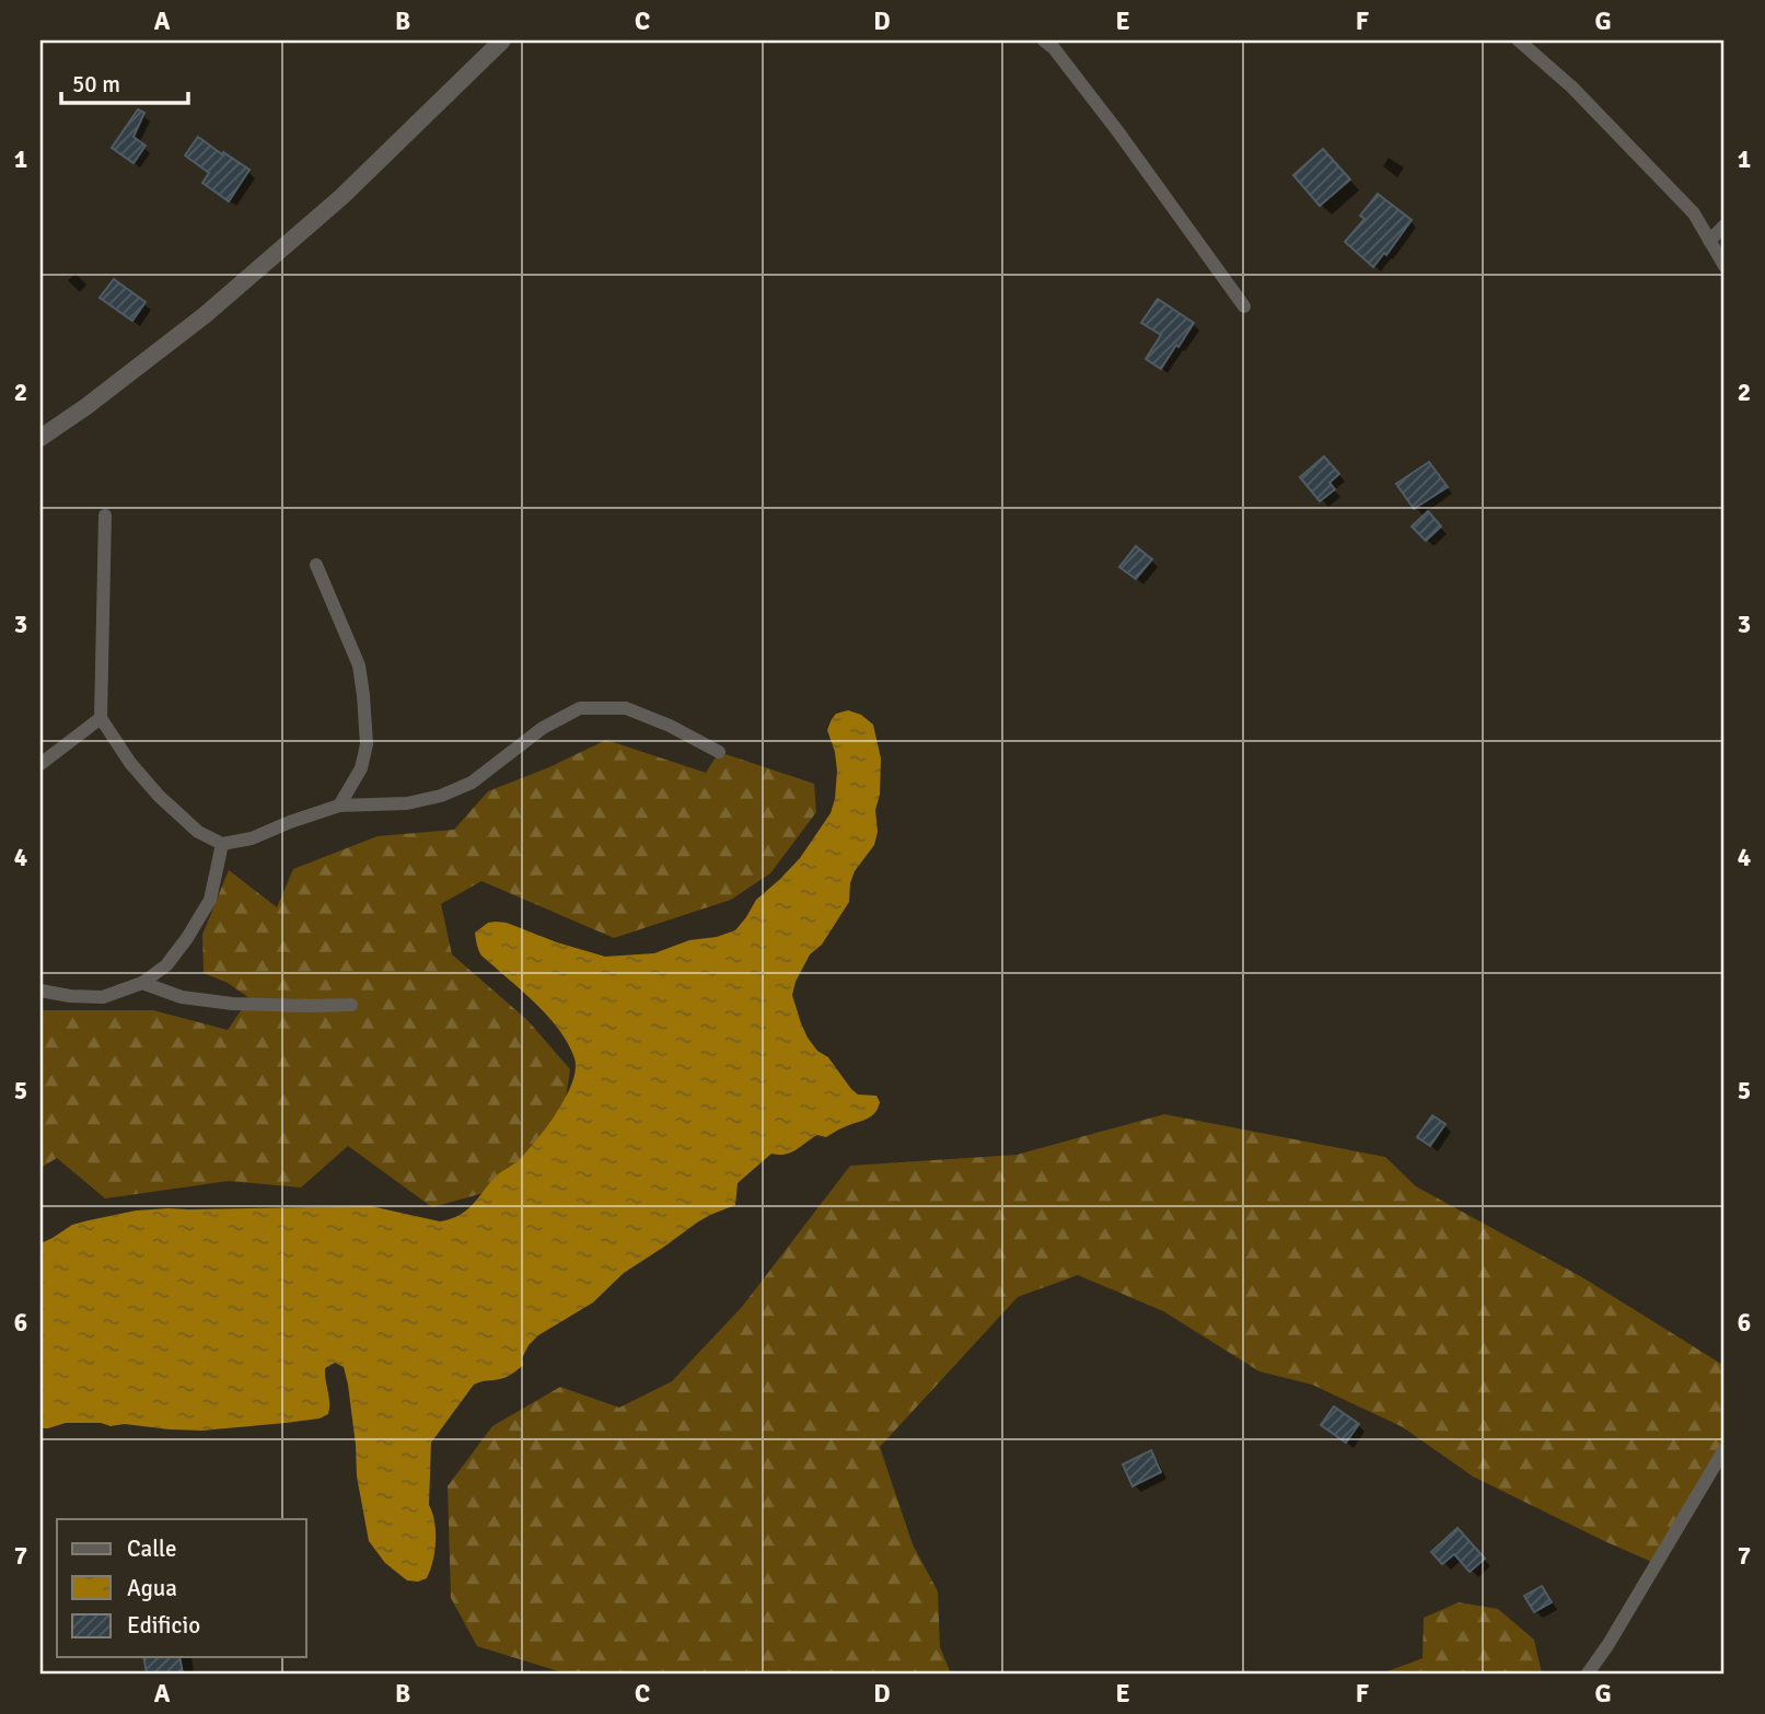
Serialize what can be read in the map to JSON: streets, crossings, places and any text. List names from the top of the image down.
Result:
{
  "legend": ["Calle", "Agua", "Edificio"],
  "scale_bar": "50 m",
  "grid": {
    "columns": [
      "A",
      "B",
      "C",
      "D",
      "E",
      "F",
      "G"
    ],
    "rows": [
      "1",
      "2",
      "3",
      "4",
      "5",
      "6",
      "7"
    ]
  }
}
